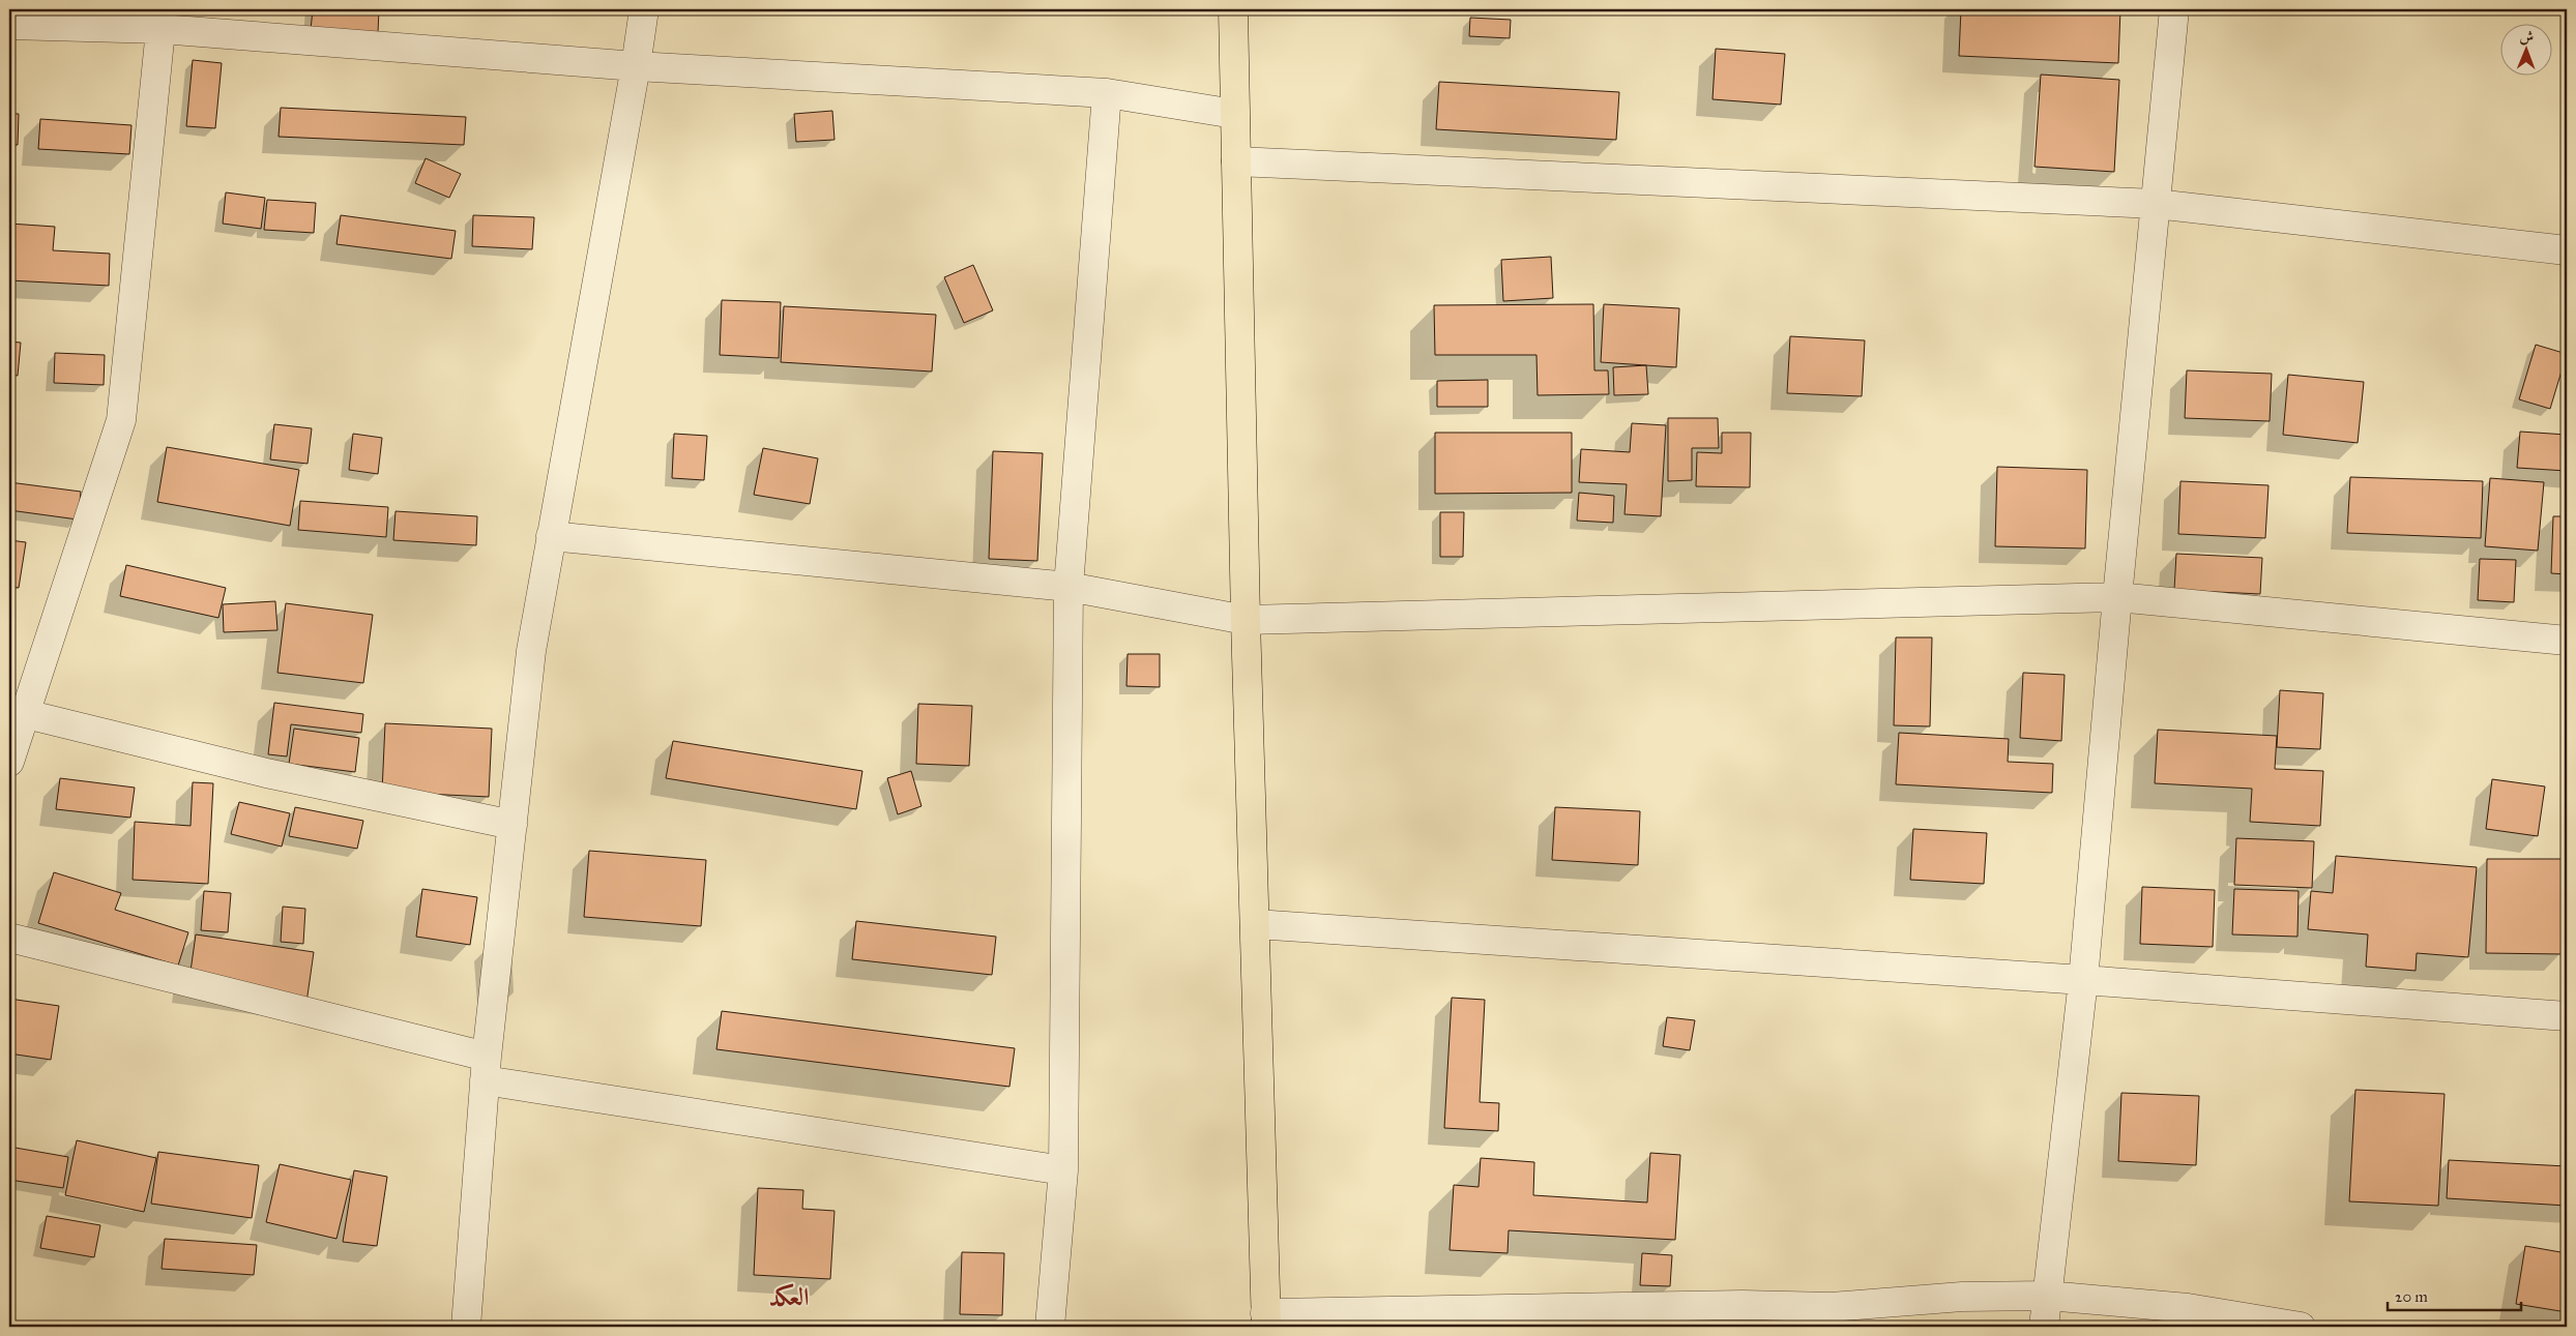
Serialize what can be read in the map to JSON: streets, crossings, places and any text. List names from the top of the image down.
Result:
{
  "districts": ["العكد"],
  "scale_bar": "20 m",
  "north": "top"
}
